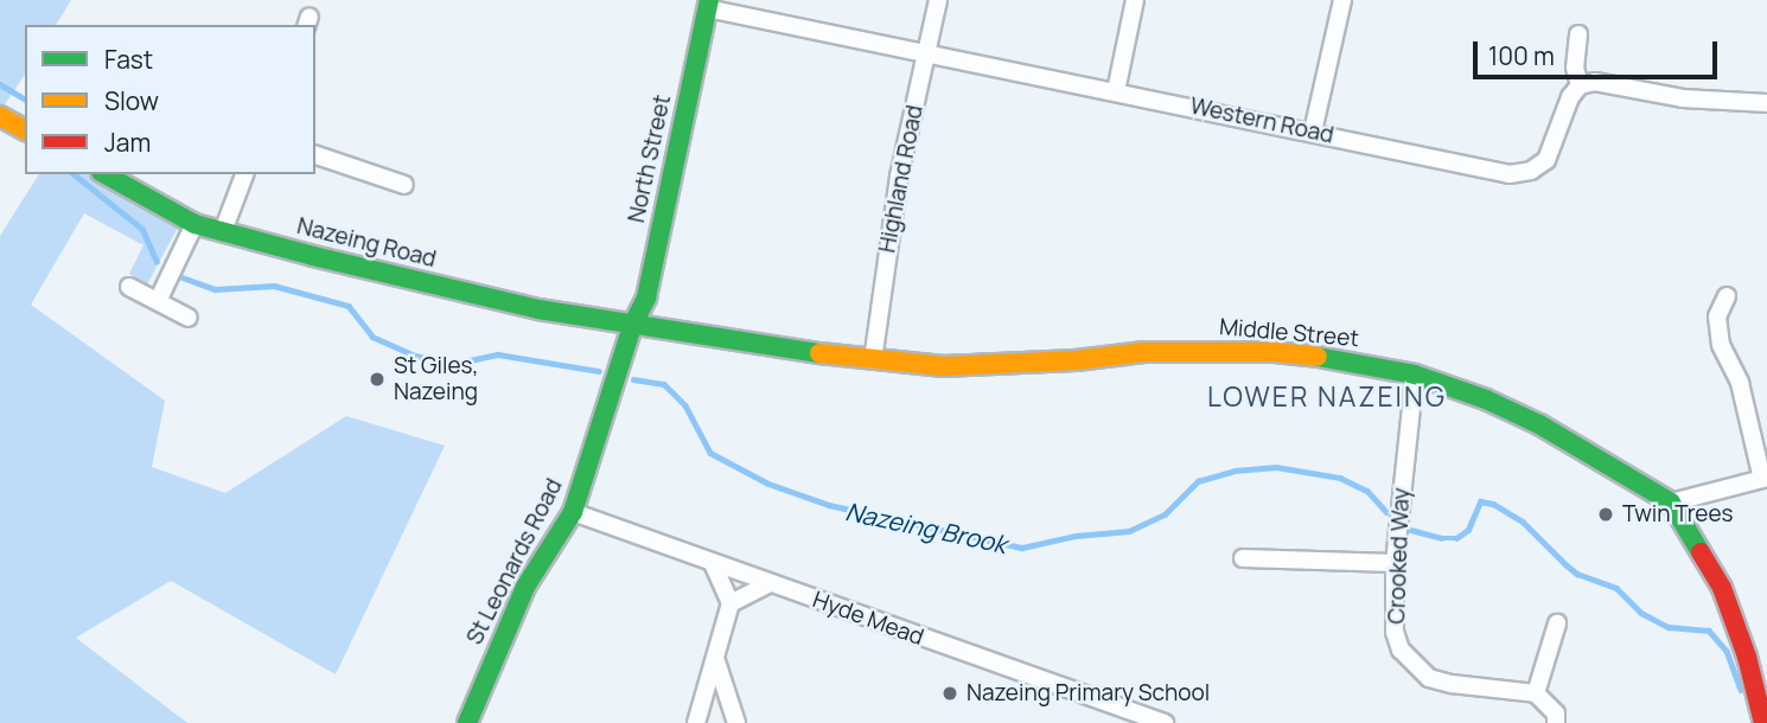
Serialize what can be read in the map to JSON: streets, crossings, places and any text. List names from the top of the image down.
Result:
{
  "streets": {
    "street": [
      "Western Road",
      "North Street",
      "Highland Road",
      "Nazeing Road",
      "Middle Street",
      "Crooked Way",
      "St Leonards Road",
      "Hyde Mead"
    ]
  },
  "crossings": [
    ["Western Road", "North Street"],
    ["Western Road", "Highland Road"],
    ["North Street", "Nazeing Road"],
    ["North Street", "Middle Street"],
    ["North Street", "St Leonards Road"],
    ["Highland Road", "Middle Street"],
    ["Nazeing Road", "Middle Street"],
    ["Nazeing Road", "St Leonards Road"],
    ["Middle Street", "Crooked Way"],
    ["Middle Street", "St Leonards Road"],
    ["St Leonards Road", "Hyde Mead"]
  ],
  "districts": ["LOWER NAZEING"],
  "water": ["Nazeing Brook"],
  "places": ["St Giles, Nazeing", "Twin Trees", "Nazeing Primary School"],
  "legend": ["Fast", "Slow", "Jam"],
  "scale_bar": "100 m"
}
